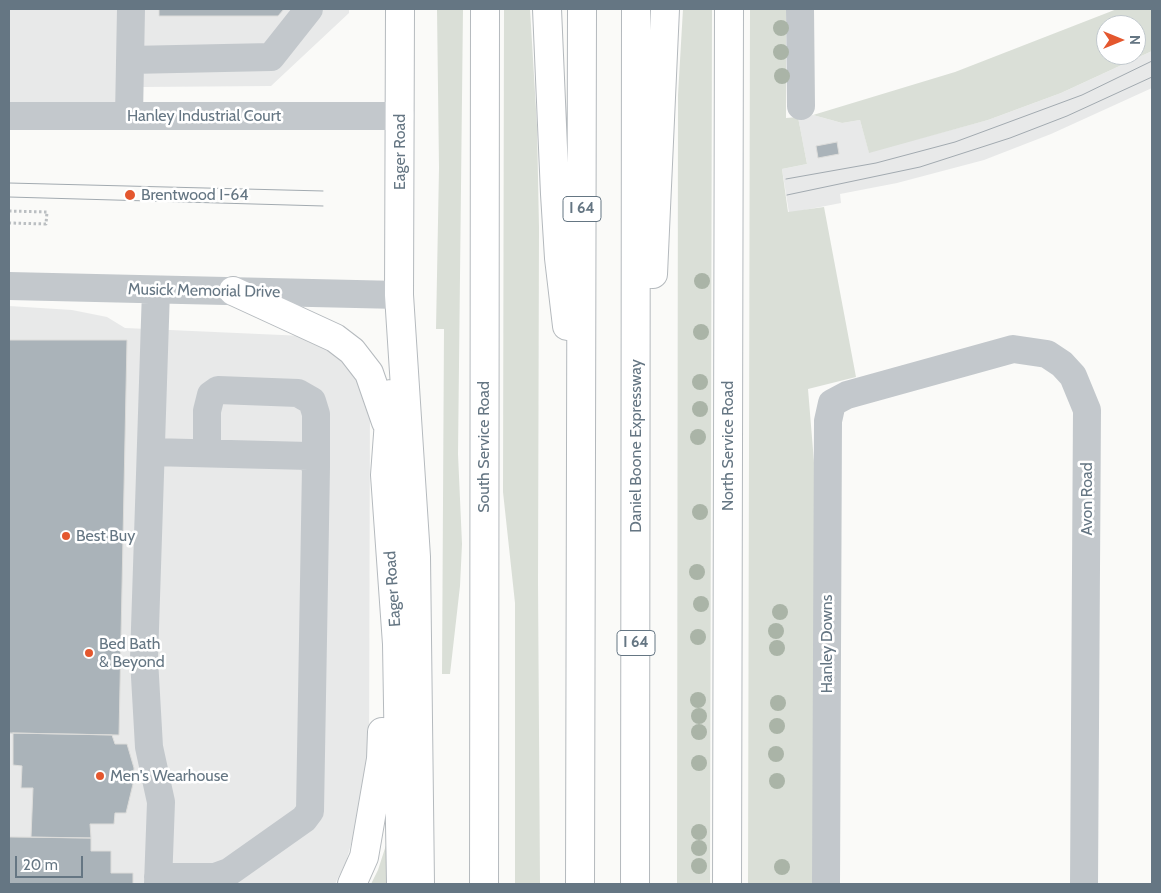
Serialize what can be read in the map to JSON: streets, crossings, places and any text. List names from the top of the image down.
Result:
{
  "streets": {
    "main road": [
      "Eager Road",
      "I 64",
      "Daniel Boone Expressway",
      "North Service Road",
      "South Service Road"
    ],
    "street": [
      "Hanley Industrial Court",
      "Musick Memorial Drive",
      "Avon Road",
      "Hanley Downs"
    ]
  },
  "crossings": [
    ["Hanley Industrial Court", "Eager Road"],
    ["Eager Road", "Musick Memorial Drive"],
    ["Avon Road", "Hanley Downs"]
  ],
  "places": [
    "Brentwood I-64",
    "Best Buy",
    "Bed Bath & Beyond",
    "Men's Wearhouse"
  ],
  "scale_bar": "20 m",
  "north": "right"
}
